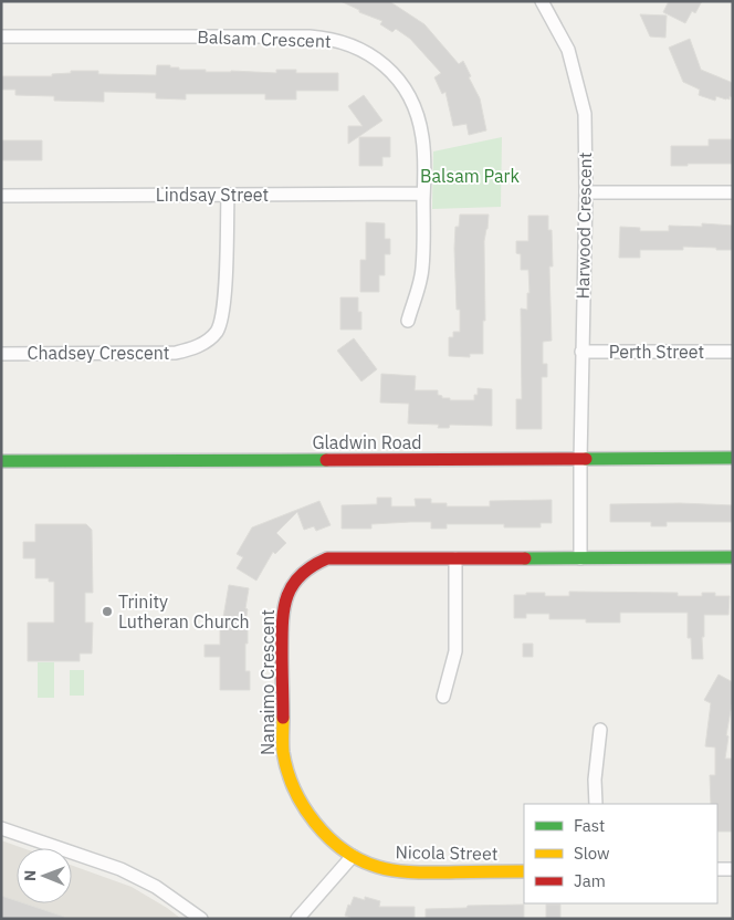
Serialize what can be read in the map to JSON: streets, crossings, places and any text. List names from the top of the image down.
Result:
{
  "streets": {
    "street": [
      "Balsam Crescent",
      "Lindsay Street",
      "Harwood Crescent",
      "Perth Street",
      "Chadsey Crescent",
      "Gladwin Road",
      "Nanaimo Crescent",
      "Nicola Street"
    ]
  },
  "crossings": [
    ["Balsam Crescent", "Lindsay Street"],
    ["Lindsay Street", "Chadsey Crescent"],
    ["Harwood Crescent", "Perth Street"],
    ["Harwood Crescent", "Gladwin Road"],
    ["Nanaimo Crescent", "Nicola Street"]
  ],
  "parks": ["Balsam Park"],
  "places": ["Trinity Lutheran Church"],
  "legend": ["Fast", "Slow", "Jam"],
  "north": "left"
}
